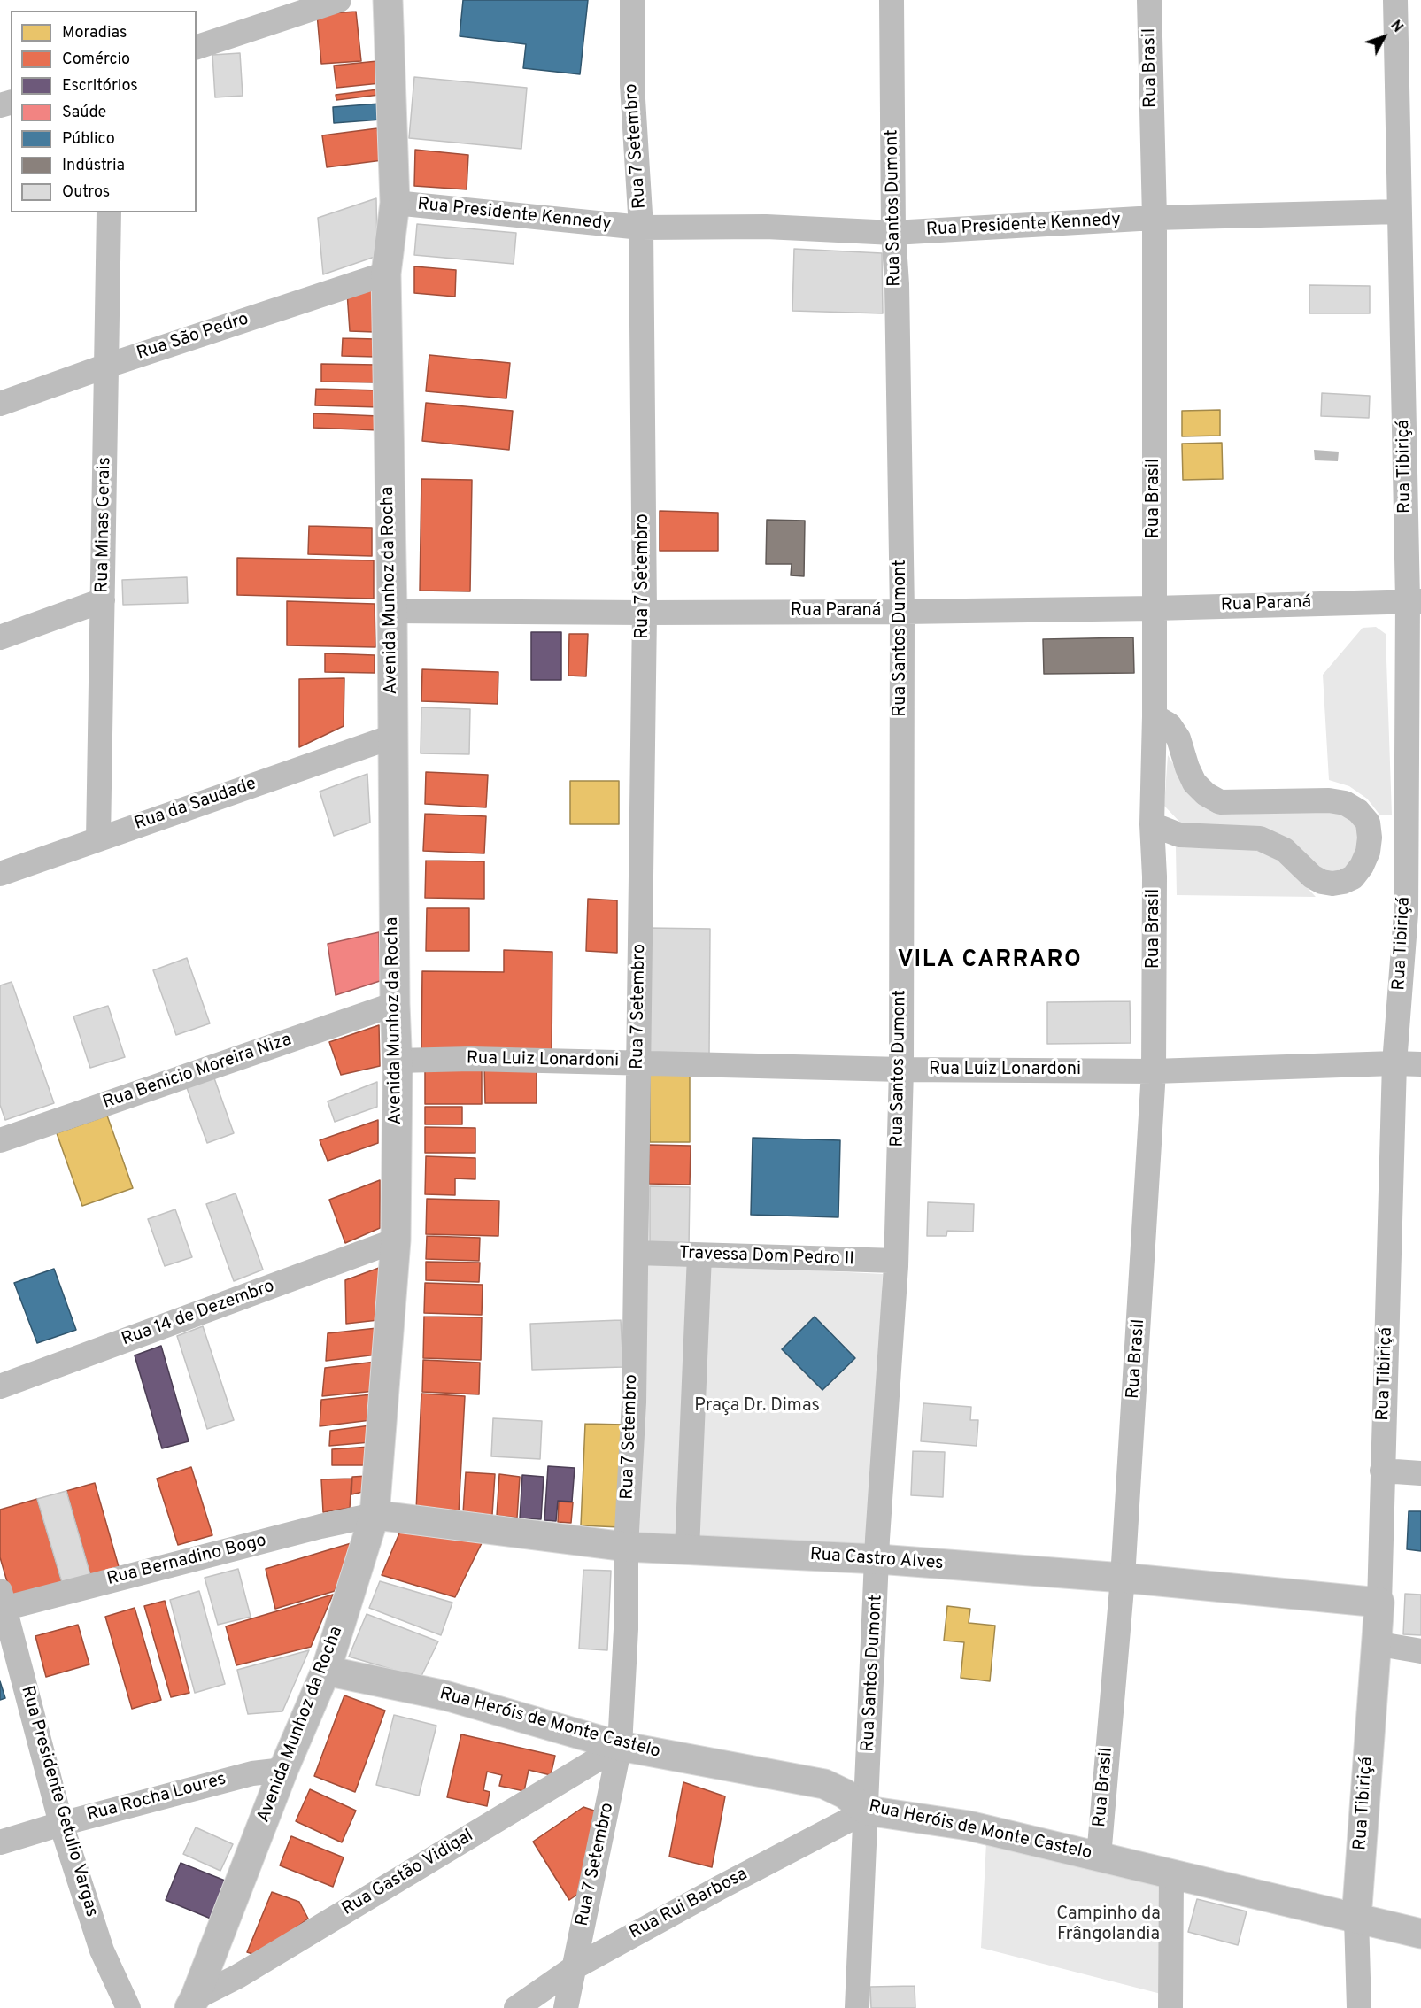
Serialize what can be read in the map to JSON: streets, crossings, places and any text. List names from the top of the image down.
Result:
{
  "streets": {
    "main road": [
      "Rua Tibiriçá",
      "Avenida Munhoz da Rocha",
      "Rua Castro Alves",
      "Rua Heróis de Monte Castelo"
    ],
    "street": [
      "Rua Brasil",
      "Rua 7 Setembro",
      "Rua Santos Dumont",
      "Rua Presidente Kennedy",
      "Rua São Pedro",
      "Rua Minas Gerais",
      "Rua Paraná",
      "Rua da Saudade",
      "Rua Luiz Lonardoni",
      "Rua Benicio Moreira Niza",
      "Travessa Dom Pedro II",
      "Rua 14 de Dezembro",
      "Rua Bernadino Bogo",
      "Rua Rocha Loures",
      "Rua Presidente Getulio Vargas",
      "Rua Gastão Vidigal",
      "Rua Rui Barbosa"
    ]
  },
  "crossings": [
    ["Rua Brasil", "Rua Presidente Kennedy"],
    ["Rua Brasil", "Rua Paraná"],
    ["Rua Brasil", "Rua Luiz Lonardoni"],
    ["Rua Brasil", "Rua Castro Alves"],
    ["Rua Brasil", "Rua Heróis de Monte Castelo"],
    ["Rua 7 Setembro", "Rua Presidente Kennedy"],
    ["Rua 7 Setembro", "Rua Paraná"],
    ["Rua 7 Setembro", "Rua Luiz Lonardoni"],
    ["Rua 7 Setembro", "Travessa Dom Pedro II"],
    ["Rua 7 Setembro", "Rua Castro Alves"],
    ["Rua 7 Setembro", "Rua Heróis de Monte Castelo"],
    ["Rua 7 Setembro", "Rua Gastão Vidigal"],
    ["Rua 7 Setembro", "Rua Rui Barbosa"],
    ["Rua Santos Dumont", "Rua Presidente Kennedy"],
    ["Rua Santos Dumont", "Rua Paraná"],
    ["Rua Santos Dumont", "Rua Luiz Lonardoni"],
    ["Rua Santos Dumont", "Travessa Dom Pedro II"],
    ["Rua Santos Dumont", "Rua Castro Alves"],
    ["Rua Santos Dumont", "Rua Heróis de Monte Castelo"],
    ["Rua Santos Dumont", "Rua Rui Barbosa"],
    ["Rua Presidente Kennedy", "Rua Tibiriçá"],
    ["Rua Presidente Kennedy", "Avenida Munhoz da Rocha"],
    ["Rua São Pedro", "Rua Minas Gerais"],
    ["Rua São Pedro", "Avenida Munhoz da Rocha"],
    ["Rua Tibiriçá", "Rua Paraná"],
    ["Rua Tibiriçá", "Rua Luiz Lonardoni"],
    ["Rua Tibiriçá", "Rua Castro Alves"],
    ["Rua Tibiriçá", "Rua Heróis de Monte Castelo"],
    ["Rua Minas Gerais", "Rua da Saudade"],
    ["Avenida Munhoz da Rocha", "Rua Paraná"],
    ["Avenida Munhoz da Rocha", "Rua da Saudade"],
    ["Avenida Munhoz da Rocha", "Rua Luiz Lonardoni"],
    ["Avenida Munhoz da Rocha", "Rua Benicio Moreira Niza"],
    ["Avenida Munhoz da Rocha", "Rua 14 de Dezembro"],
    ["Avenida Munhoz da Rocha", "Rua Castro Alves"],
    ["Avenida Munhoz da Rocha", "Rua Bernadino Bogo"],
    ["Avenida Munhoz da Rocha", "Rua Heróis de Monte Castelo"],
    ["Avenida Munhoz da Rocha", "Rua Rocha Loures"],
    ["Avenida Munhoz da Rocha", "Rua Gastão Vidigal"],
    ["Rua Castro Alves", "Rua Bernadino Bogo"],
    ["Rua Bernadino Bogo", "Rua Presidente Getulio Vargas"],
    ["Rua Heróis de Monte Castelo", "Rua Gastão Vidigal"],
    ["Rua Heróis de Monte Castelo", "Rua Rui Barbosa"],
    ["Rua Rocha Loures", "Rua Presidente Getulio Vargas"]
  ],
  "districts": ["VILA CARRARO"],
  "parks": ["Praça Dr. Dimas", "Campinho da Frângolandia"],
  "legend": [
    "Moradias",
    "Comércio",
    "Escritórios",
    "Saúde",
    "Público",
    "Indústria",
    "Outros"
  ],
  "north": "top right"
}
